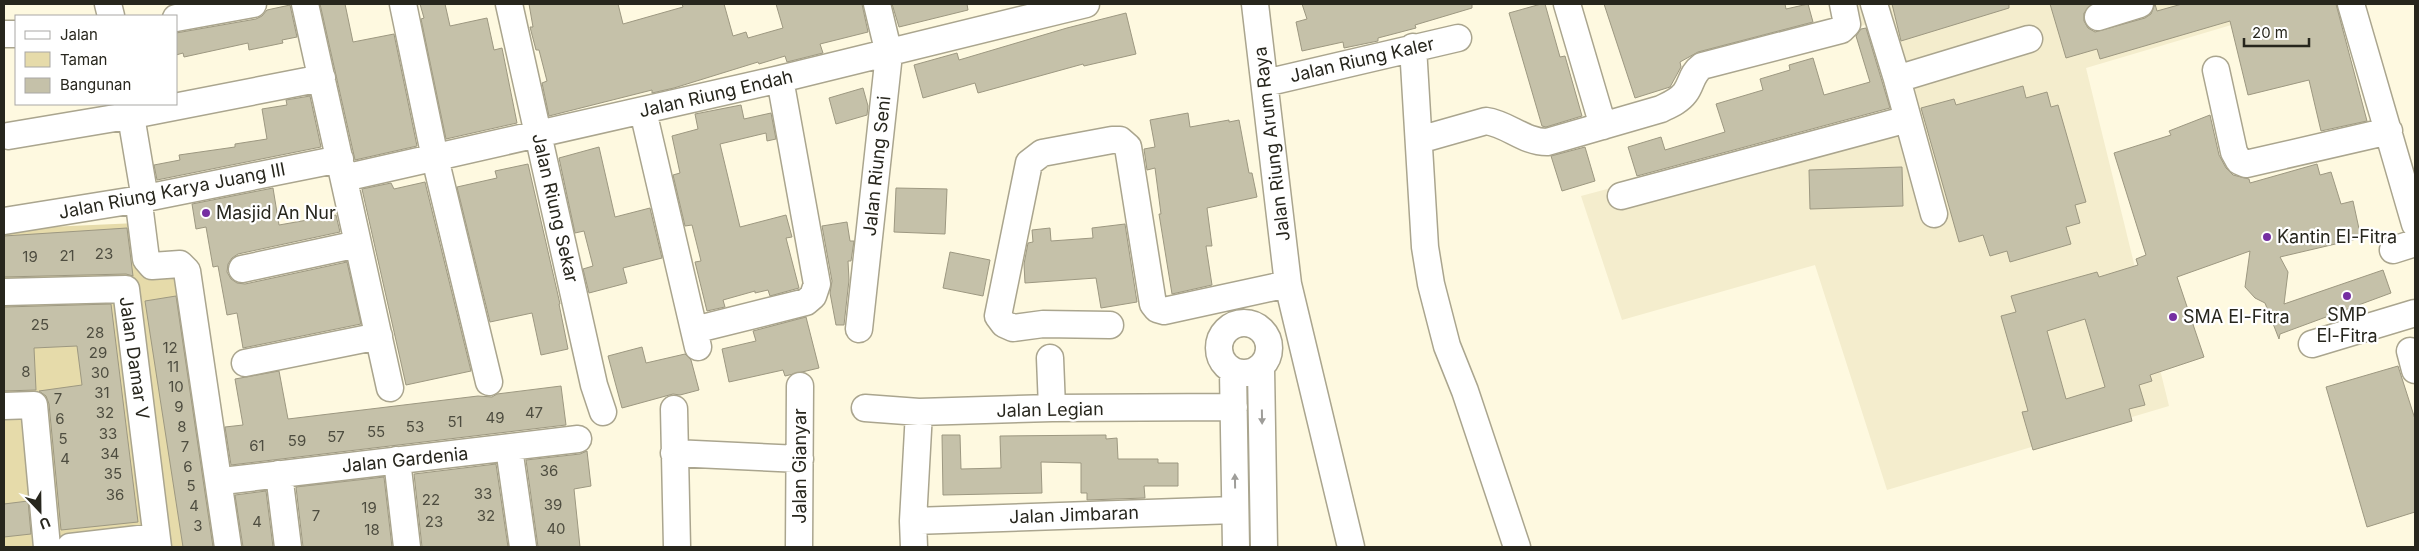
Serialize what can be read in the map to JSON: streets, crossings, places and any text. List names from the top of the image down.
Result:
{
  "streets": {
    "street": [
      "Jalan Riung Kaler",
      "Jalan Riung Endah",
      "Jalan Riung Arum Raya",
      "Jalan Riung Seni",
      "Jalan Riung Karya Juang III",
      "Jalan Riung Sekar",
      "Jalan Damar V",
      "Jalan Legian",
      "Jalan Gardenia",
      "Jalan Gianyar",
      "Jalan Jimbaran"
    ]
  },
  "crossings": [
    ["Jalan Riung Kaler", "Jalan Riung Arum Raya"],
    ["Jalan Riung Endah", "Jalan Riung Seni"],
    ["Jalan Riung Endah", "Jalan Riung Karya Juang III"],
    ["Jalan Riung Endah", "Jalan Riung Sekar"]
  ],
  "places": [
    "Masjid An Nur",
    "Kantin El-Fitra",
    "SMP El-Fitra",
    "SMA El-Fitra"
  ],
  "house_numbers": [
    "23",
    "21",
    "19",
    "25",
    "28",
    "12",
    "29",
    "11",
    "8",
    "30",
    "10",
    "31",
    "7",
    "9",
    "32",
    "47",
    "49",
    "6",
    "51",
    "8",
    "53",
    "55",
    "33",
    "57",
    "5",
    "59",
    "61",
    "7",
    "34",
    "4",
    "6",
    "36",
    "35",
    "5",
    "33",
    "36",
    "22",
    "39",
    "4",
    "19",
    "7",
    "32",
    "4",
    "23",
    "3",
    "40",
    "18"
  ],
  "legend": ["Jalan", "Taman", "Bangunan"],
  "scale_bar": "20 m",
  "north": "bottom"
}
